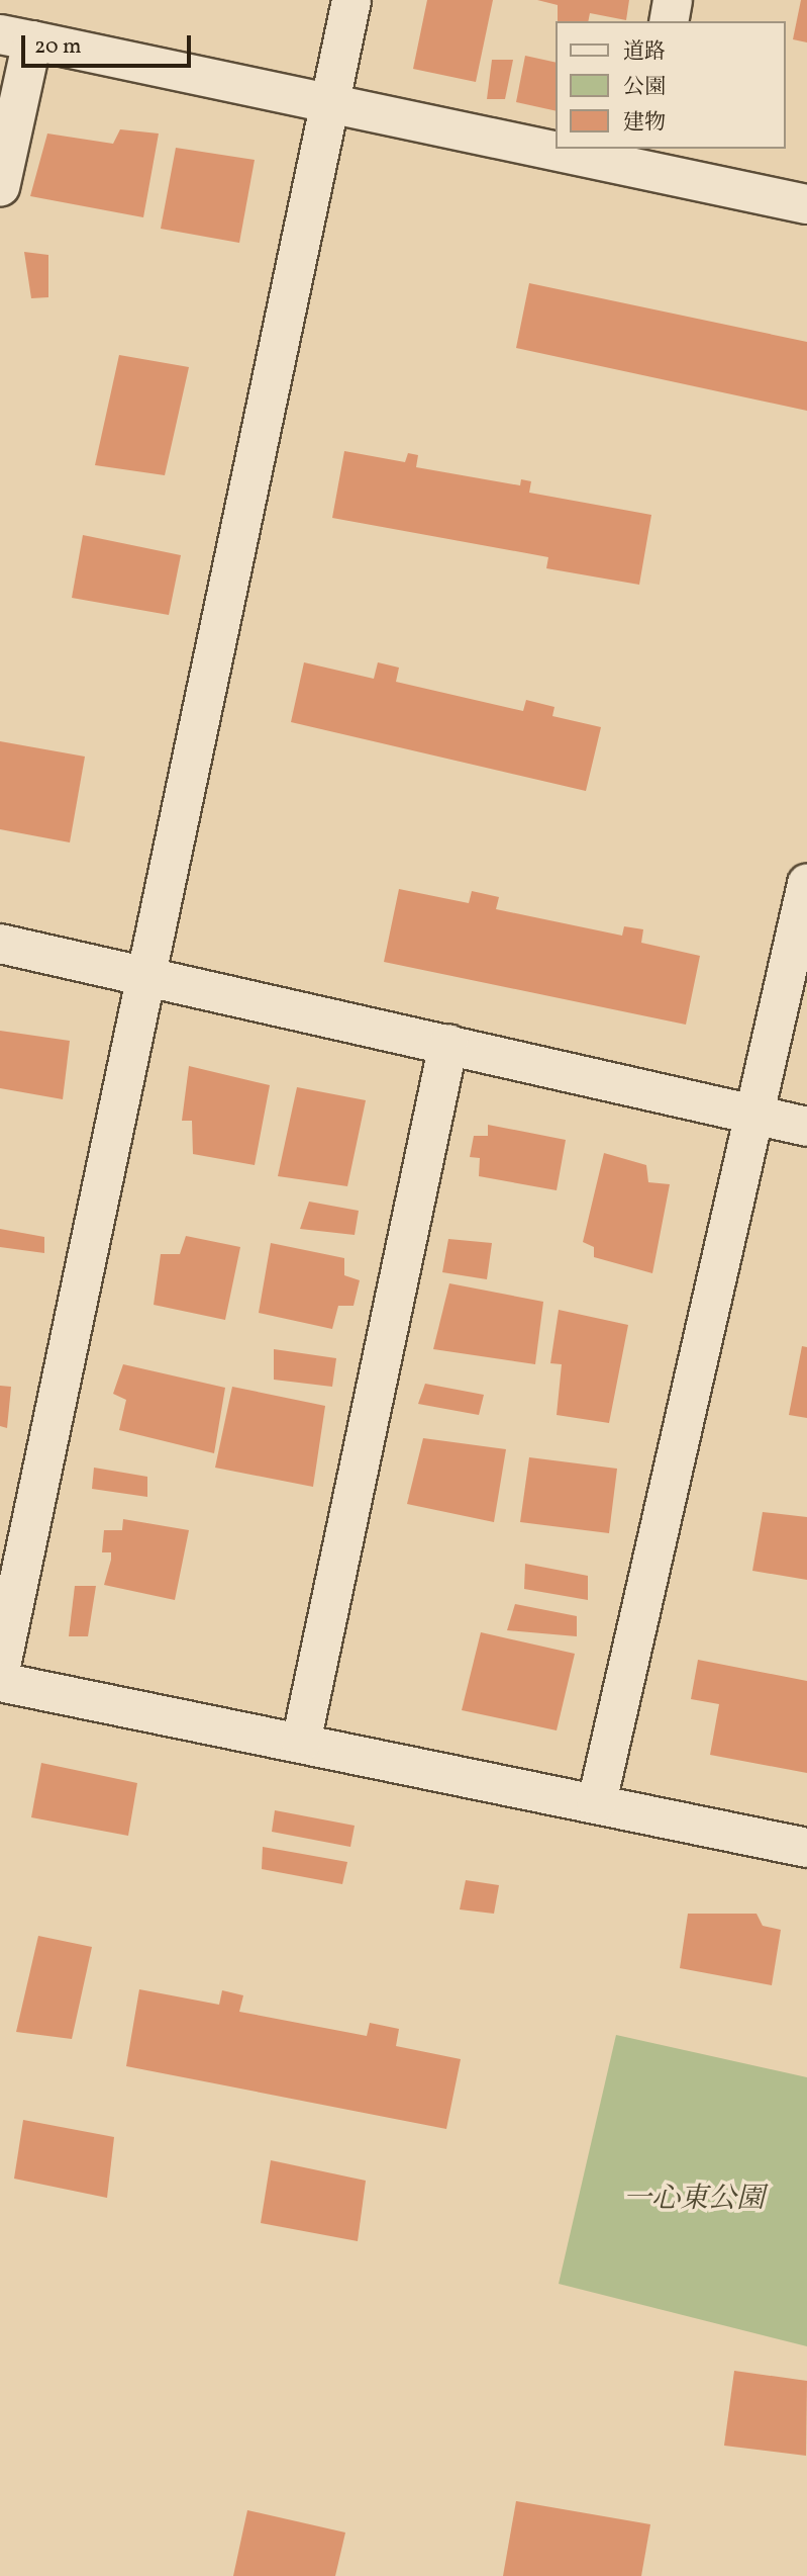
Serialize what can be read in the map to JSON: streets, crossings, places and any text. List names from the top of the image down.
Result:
{
  "parks": ["一心東公園"],
  "legend": ["道路", "公園", "建物"],
  "scale_bar": "20 m"
}
